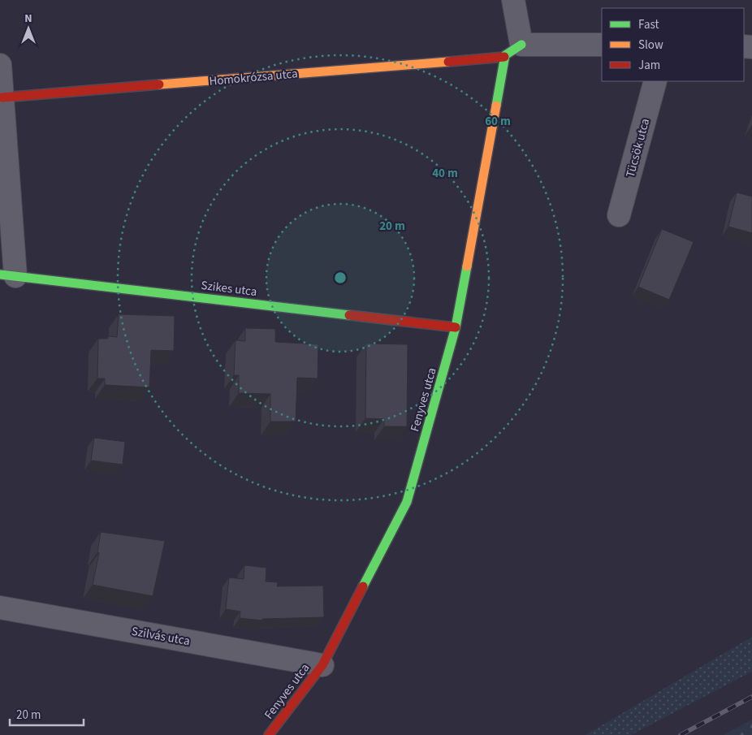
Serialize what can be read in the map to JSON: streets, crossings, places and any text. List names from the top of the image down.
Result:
{
  "streets": {
    "street": [
      "Homokrózsa utca",
      "Tücsök utca",
      "Szikes utca",
      "Fenyves utca",
      "Szilvás utca"
    ]
  },
  "crossings": [
    ["Homokrózsa utca", "Fenyves utca"],
    ["Szikes utca", "Fenyves utca"],
    ["Fenyves utca", "Szilvás utca"]
  ],
  "legend": ["Fast", "Slow", "Jam"],
  "scale_bar": "20 m",
  "north": "top",
  "rings": ["60 m", "40 m", "20 m"]
}
